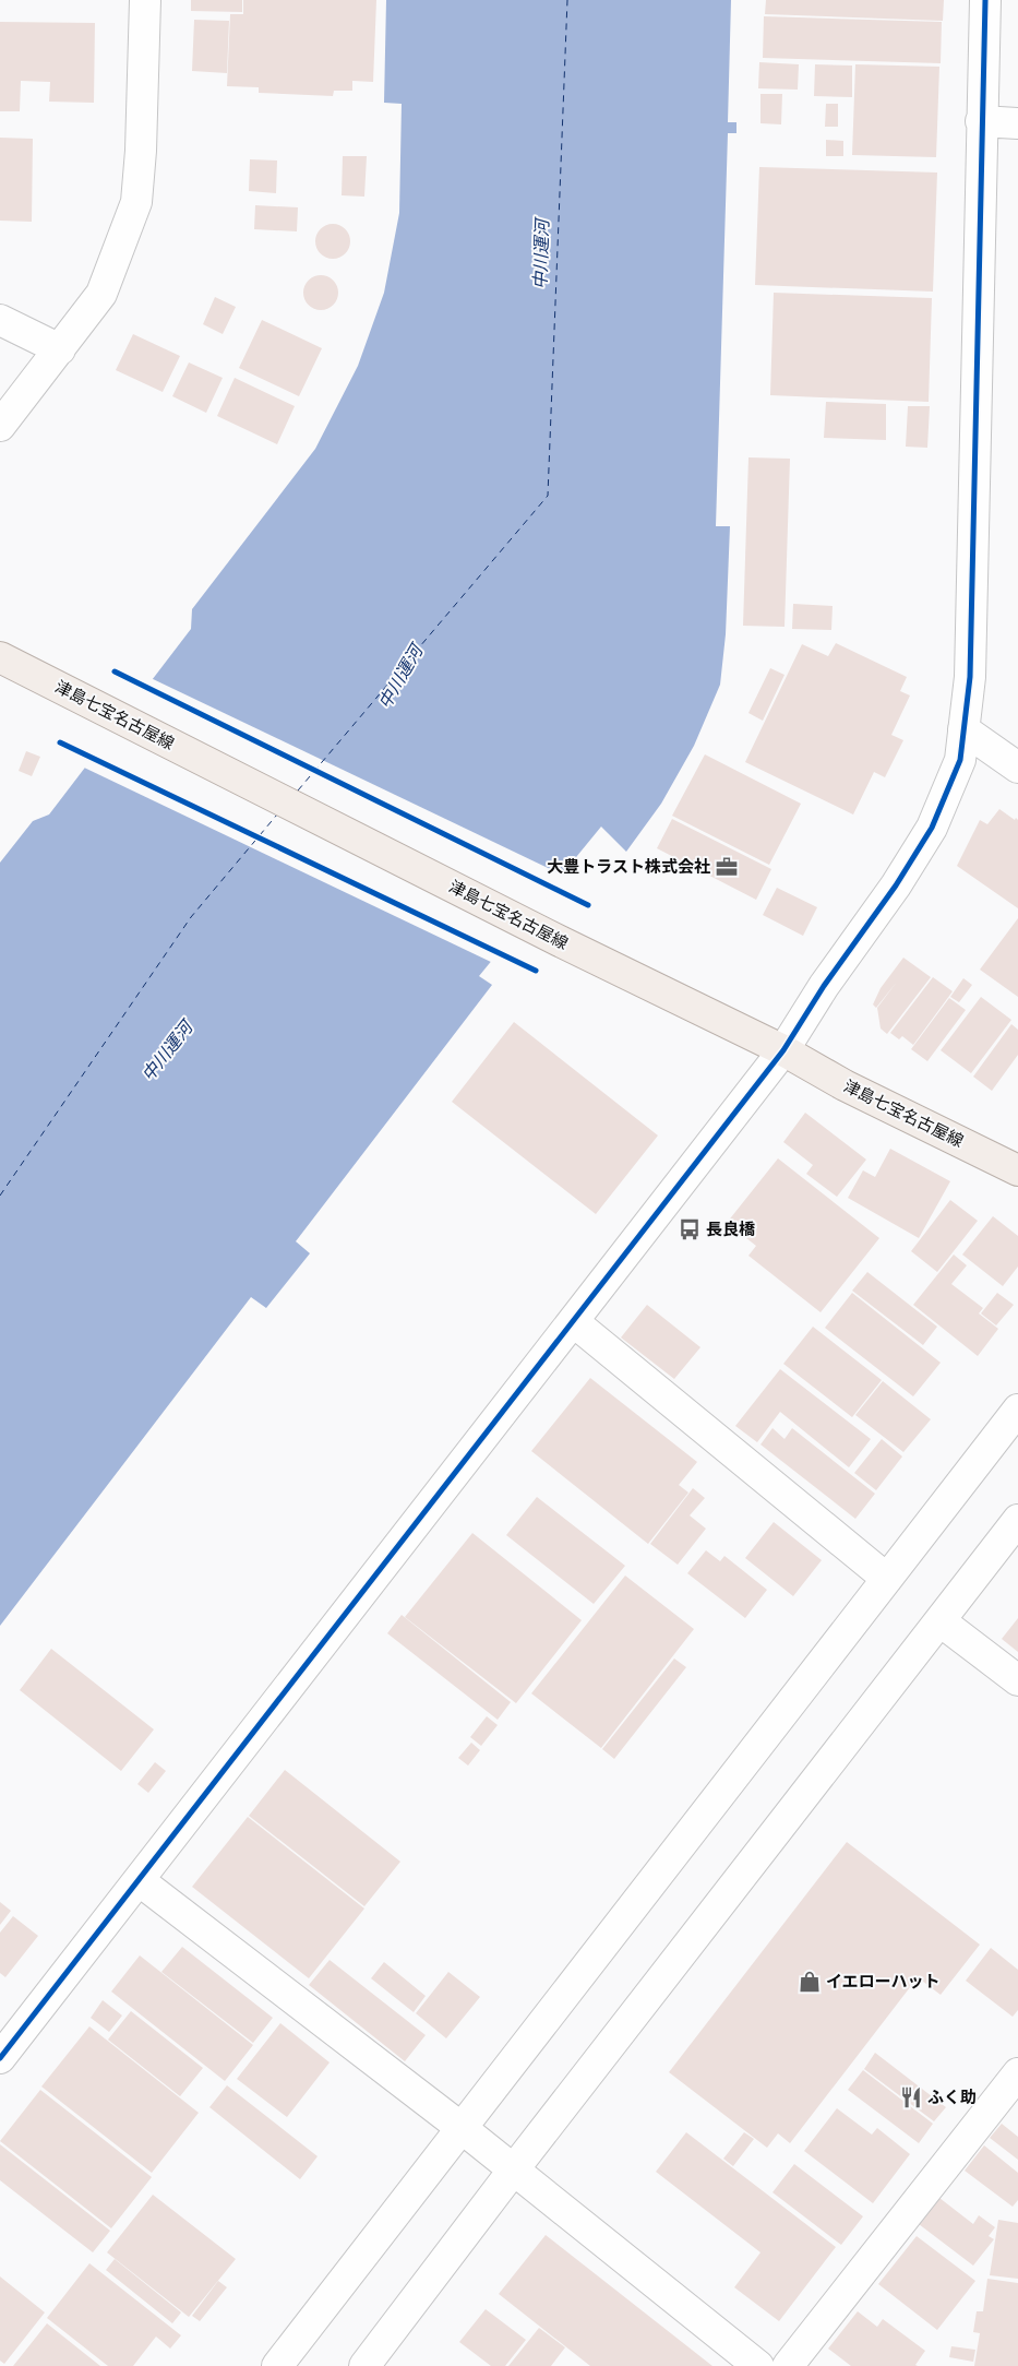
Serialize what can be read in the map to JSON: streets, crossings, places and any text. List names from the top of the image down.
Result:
{
  "streets": {
    "main road": ["津島七宝名古屋線"]
  },
  "water": ["中川運河"],
  "places": {
    "office": ["大豊トラスト株式会社"],
    "bus stop": ["長良橋"],
    "shop": ["イエローハット"],
    "restaurant": ["ふく助"]
  }
}
